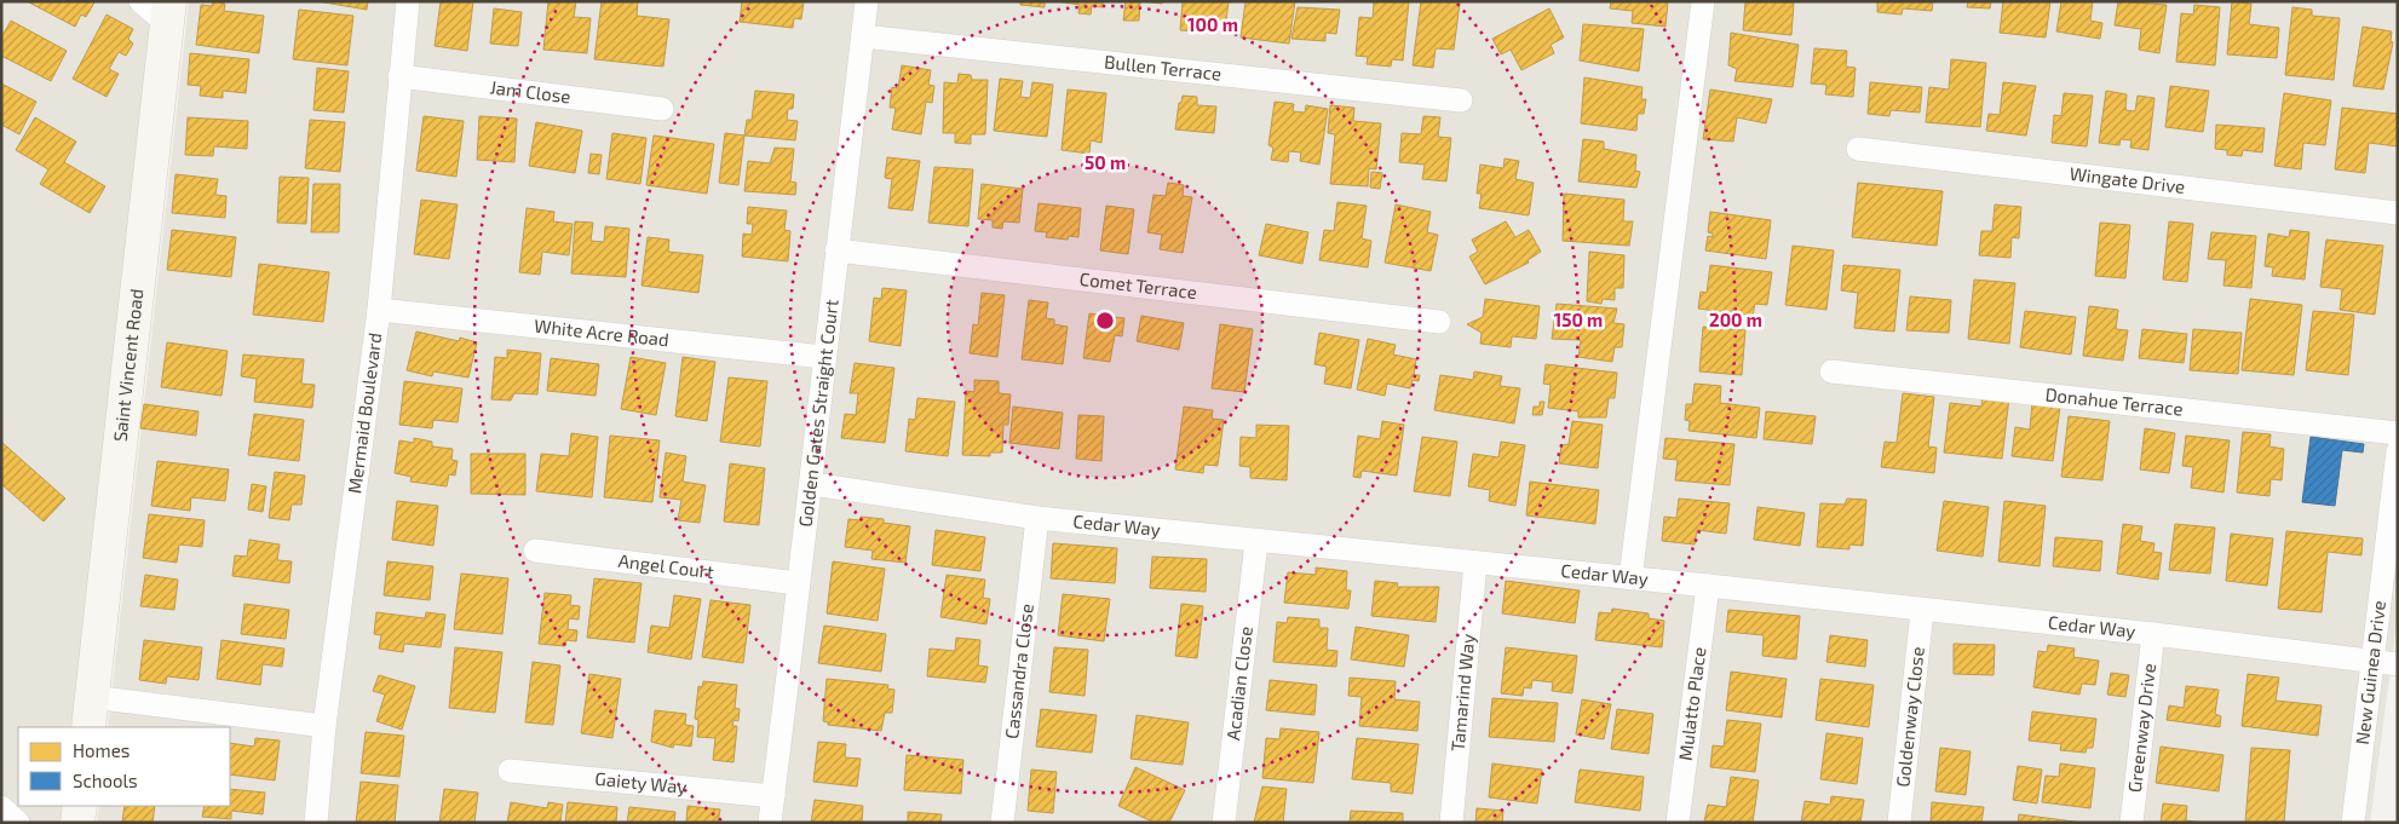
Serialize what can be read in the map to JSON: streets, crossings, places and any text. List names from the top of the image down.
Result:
{
  "streets": {
    "street": [
      "Bullen Terrace",
      "Jam Close",
      "Wingate Drive",
      "Comet Terrace",
      "White Acre Road",
      "Saint Vincent Road",
      "Donahue Terrace",
      "Mermaid Boulevard",
      "Golden Gates Straight Court",
      "Cedar Way",
      "Angel Court",
      "Cassandra Close",
      "New Guinea Drive",
      "Acadian Close",
      "Tamarind Way",
      "Mulatto Place",
      "Goldenway Close",
      "Greenway Drive",
      "Gaiety Way"
    ]
  },
  "crossings": [
    ["Bullen Terrace", "Golden Gates Straight Court"],
    ["Jam Close", "Mermaid Boulevard"],
    ["Comet Terrace", "Golden Gates Straight Court"],
    ["White Acre Road", "Mermaid Boulevard"],
    ["White Acre Road", "Golden Gates Straight Court"],
    ["Golden Gates Straight Court", "Cedar Way"],
    ["Golden Gates Straight Court", "Angel Court"],
    ["Golden Gates Straight Court", "Gaiety Way"],
    ["Cedar Way", "Cassandra Close"],
    ["Cedar Way", "New Guinea Drive"],
    ["Cedar Way", "Acadian Close"],
    ["Cedar Way", "Tamarind Way"],
    ["Cedar Way", "Mulatto Place"],
    ["Cedar Way", "Goldenway Close"],
    ["Cedar Way", "Greenway Drive"]
  ],
  "legend": ["Homes", "Schools"],
  "rings": [
    "100 m",
    "50 m",
    "150 m",
    "200 m"
  ]
}
